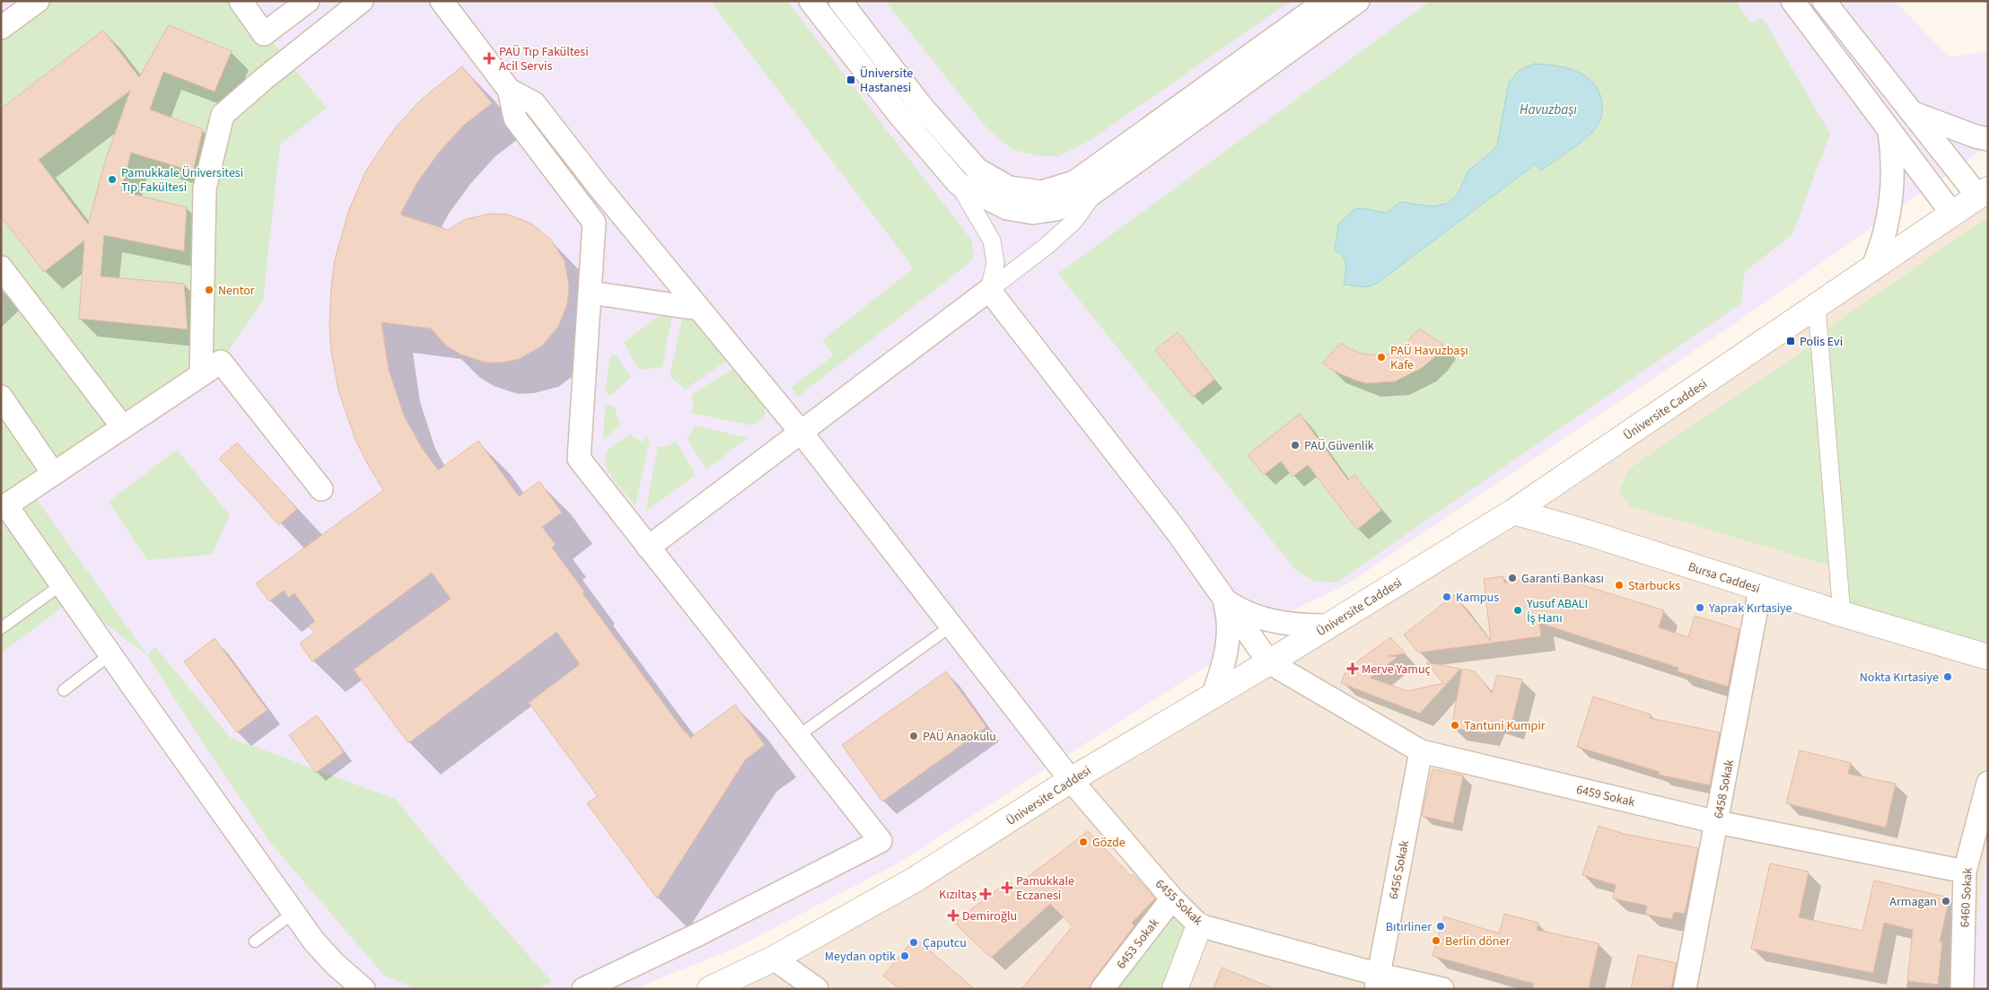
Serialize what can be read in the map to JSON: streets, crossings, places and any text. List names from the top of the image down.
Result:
{
  "streets": {
    "main road": ["Üniversite Caddesi", "Bursa Caddesi"],
    "street": [
      "6458 Sokak",
      "6459 Sokak",
      "6456 Sokak",
      "6460 Sokak",
      "6455 Sokak",
      "6453 Sokak"
    ]
  },
  "crossings": [
    ["Üniversite Caddesi", "Bursa Caddesi"],
    ["Üniversite Caddesi", "6459 Sokak"],
    ["Üniversite Caddesi", "6455 Sokak"],
    ["Bursa Caddesi", "6458 Sokak"],
    ["6458 Sokak", "6459 Sokak"],
    ["6459 Sokak", "6456 Sokak"],
    ["6459 Sokak", "6460 Sokak"],
    ["6456 Sokak", "6455 Sokak"],
    ["6455 Sokak", "6453 Sokak"]
  ],
  "water": ["Havuzbaşı"],
  "places": {
    "health": [
      "PAÜ Tıp Fakültesi Acil Servis",
      "Merve Yamuç",
      "Pamukkale Eczanesi",
      "Kızıltaş",
      "Demiroğlu"
    ],
    "transit": ["Üniversite Hastanesi", "Polis Evi"],
    "other": [
      "Pamukkale Üniversitesi Tıp Fakültesi",
      "Nentor",
      "PAÜ Havuzbaşı Kafe",
      "PAÜ Güvenlik",
      "Garanti Bankası",
      "Starbucks",
      "Kampus",
      "Yaprak Kırtasiye",
      "Yusuf ABALI İş Hanı",
      "Nokta Kırtasiye",
      "Tantuni Kumpir",
      "PAÜ Anaokulu",
      "Gözde",
      "Armagan",
      "Bıtırliner",
      "Berlin döner",
      "Çaputcu",
      "Meydan optik"
    ]
  }
}
